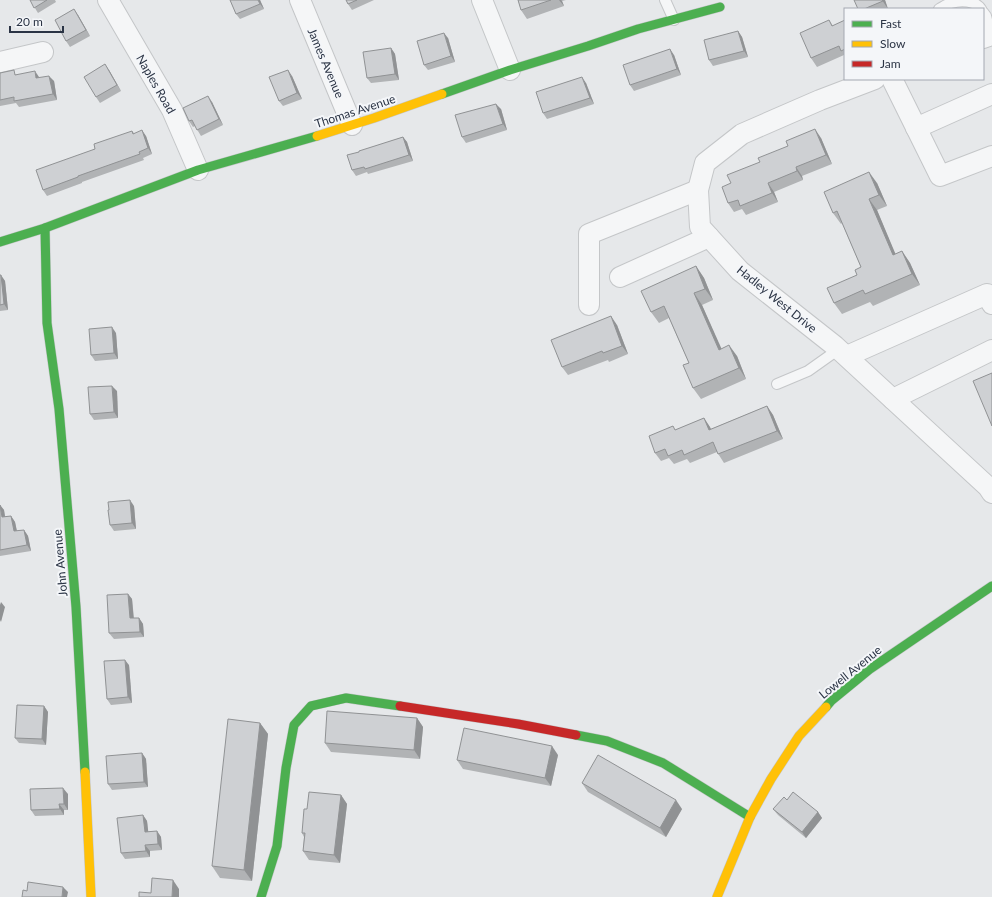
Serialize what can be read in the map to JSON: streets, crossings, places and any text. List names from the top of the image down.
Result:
{
  "streets": {
    "street": [
      "James Avenue",
      "Naples Road",
      "Thomas Avenue",
      "Hadley West Drive",
      "John Avenue",
      "Lowell Avenue"
    ]
  },
  "crossings": [
    ["James Avenue", "Thomas Avenue"],
    ["Naples Road", "Thomas Avenue"],
    ["Thomas Avenue", "John Avenue"]
  ],
  "legend": ["Fast", "Slow", "Jam"],
  "scale_bar": "20 m"
}
